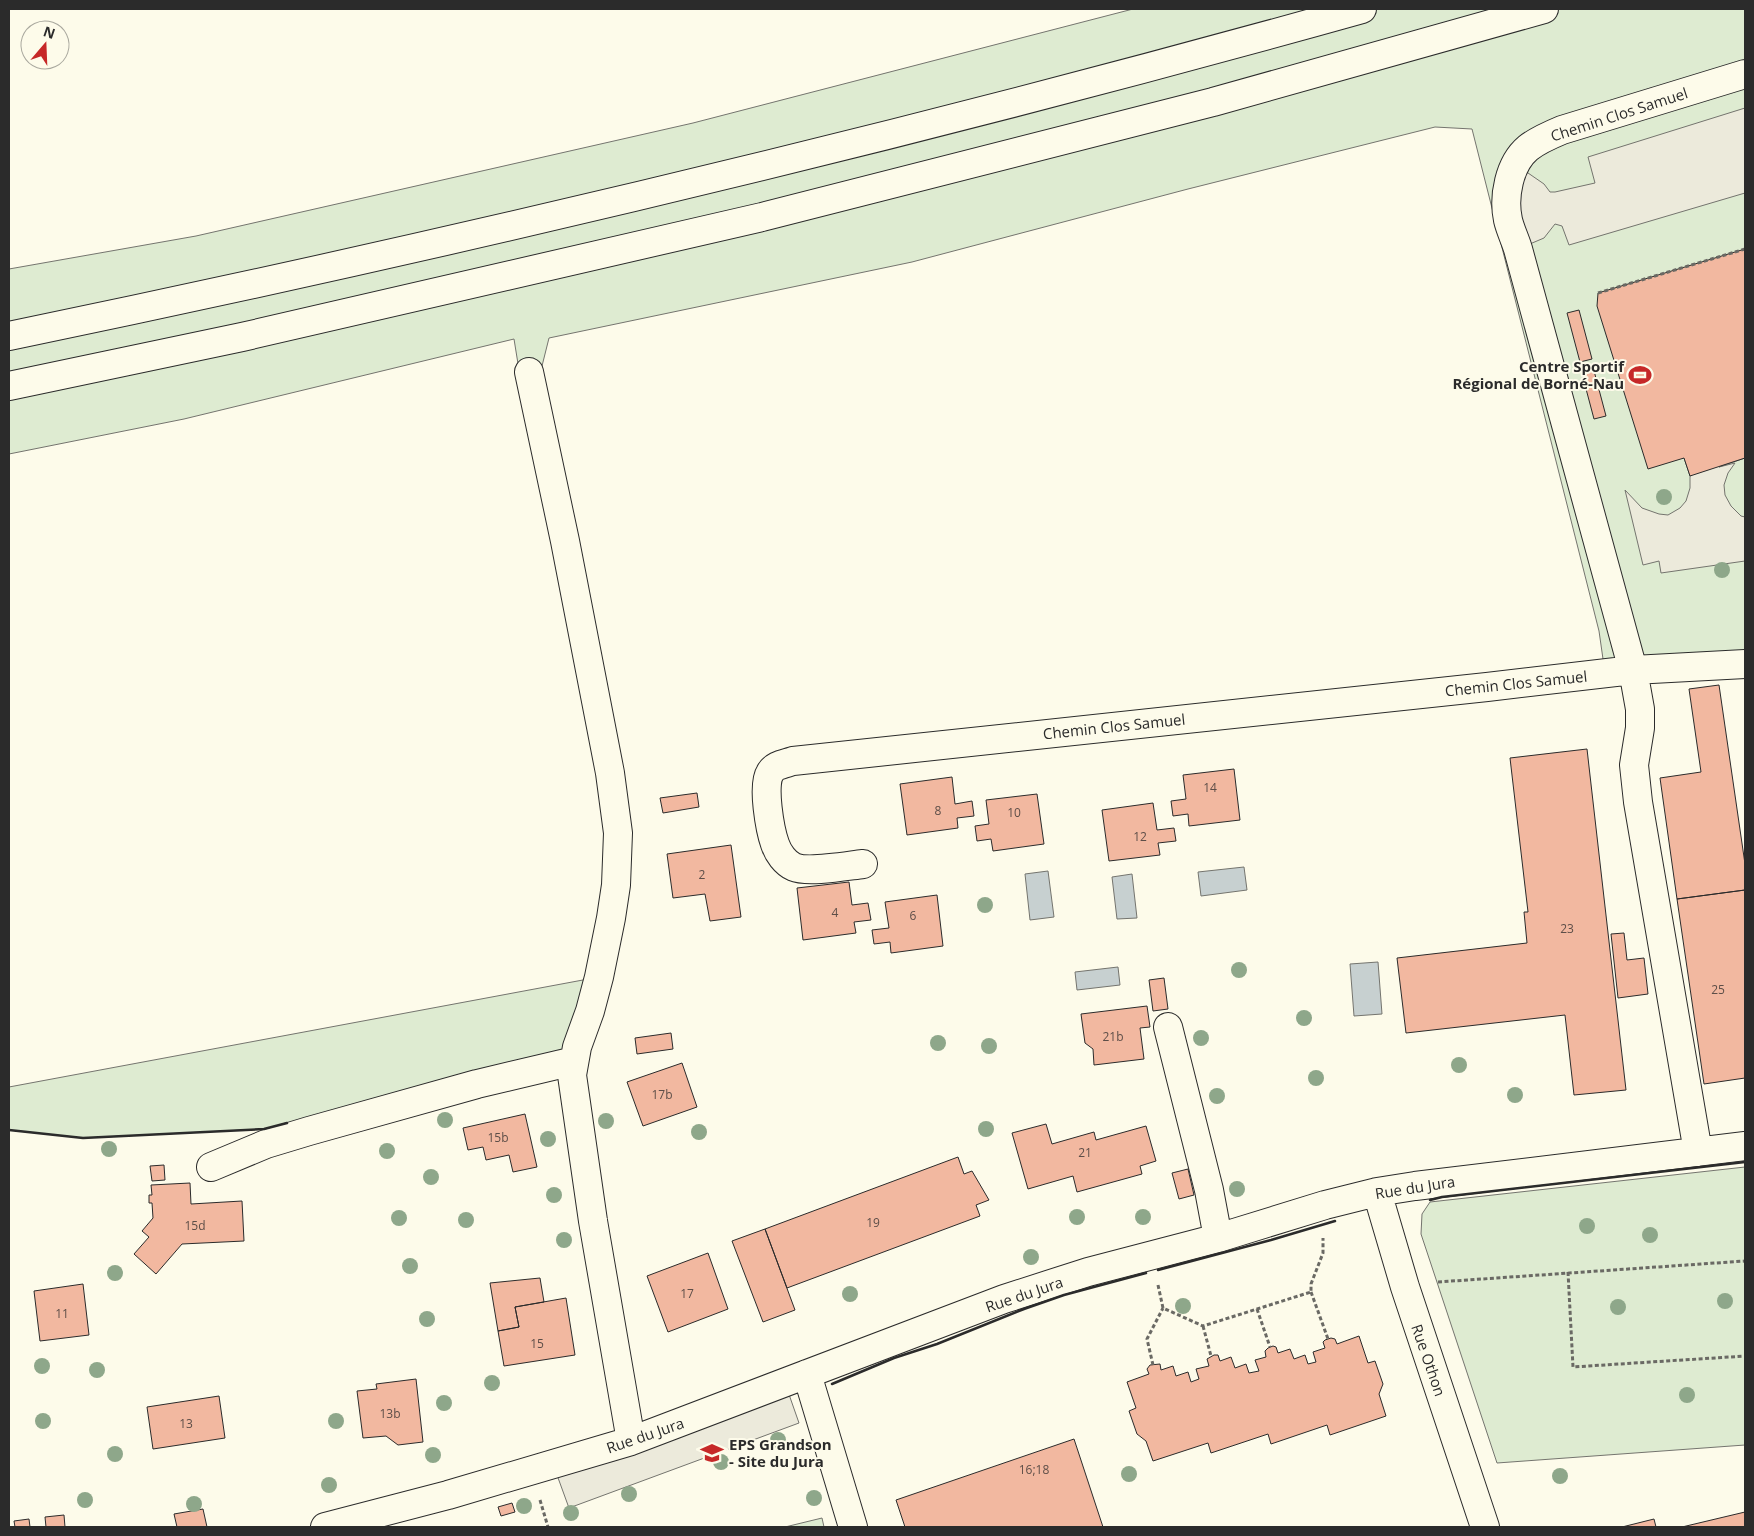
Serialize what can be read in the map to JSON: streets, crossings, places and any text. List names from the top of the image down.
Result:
{
  "streets": {
    "main road": ["Chemin Clos Samuel", "Rue du Jura", "Rue Othon"]
  },
  "crossings": [
    ["Rue du Jura", "Rue Othon"]
  ],
  "places": {
    "sports": ["Centre Sportif Régional de Borné-Nau"],
    "school or university": ["EPS Grandson - Site du Jura"]
  },
  "house_numbers": [
    "14",
    "8",
    "10",
    "12",
    "2",
    "4",
    "6",
    "23",
    "25",
    "21b",
    "17b",
    "15b",
    "21",
    "19",
    "15d",
    "17",
    "11",
    "15",
    "13b",
    "13",
    "16;18"
  ],
  "north": "top"
}
